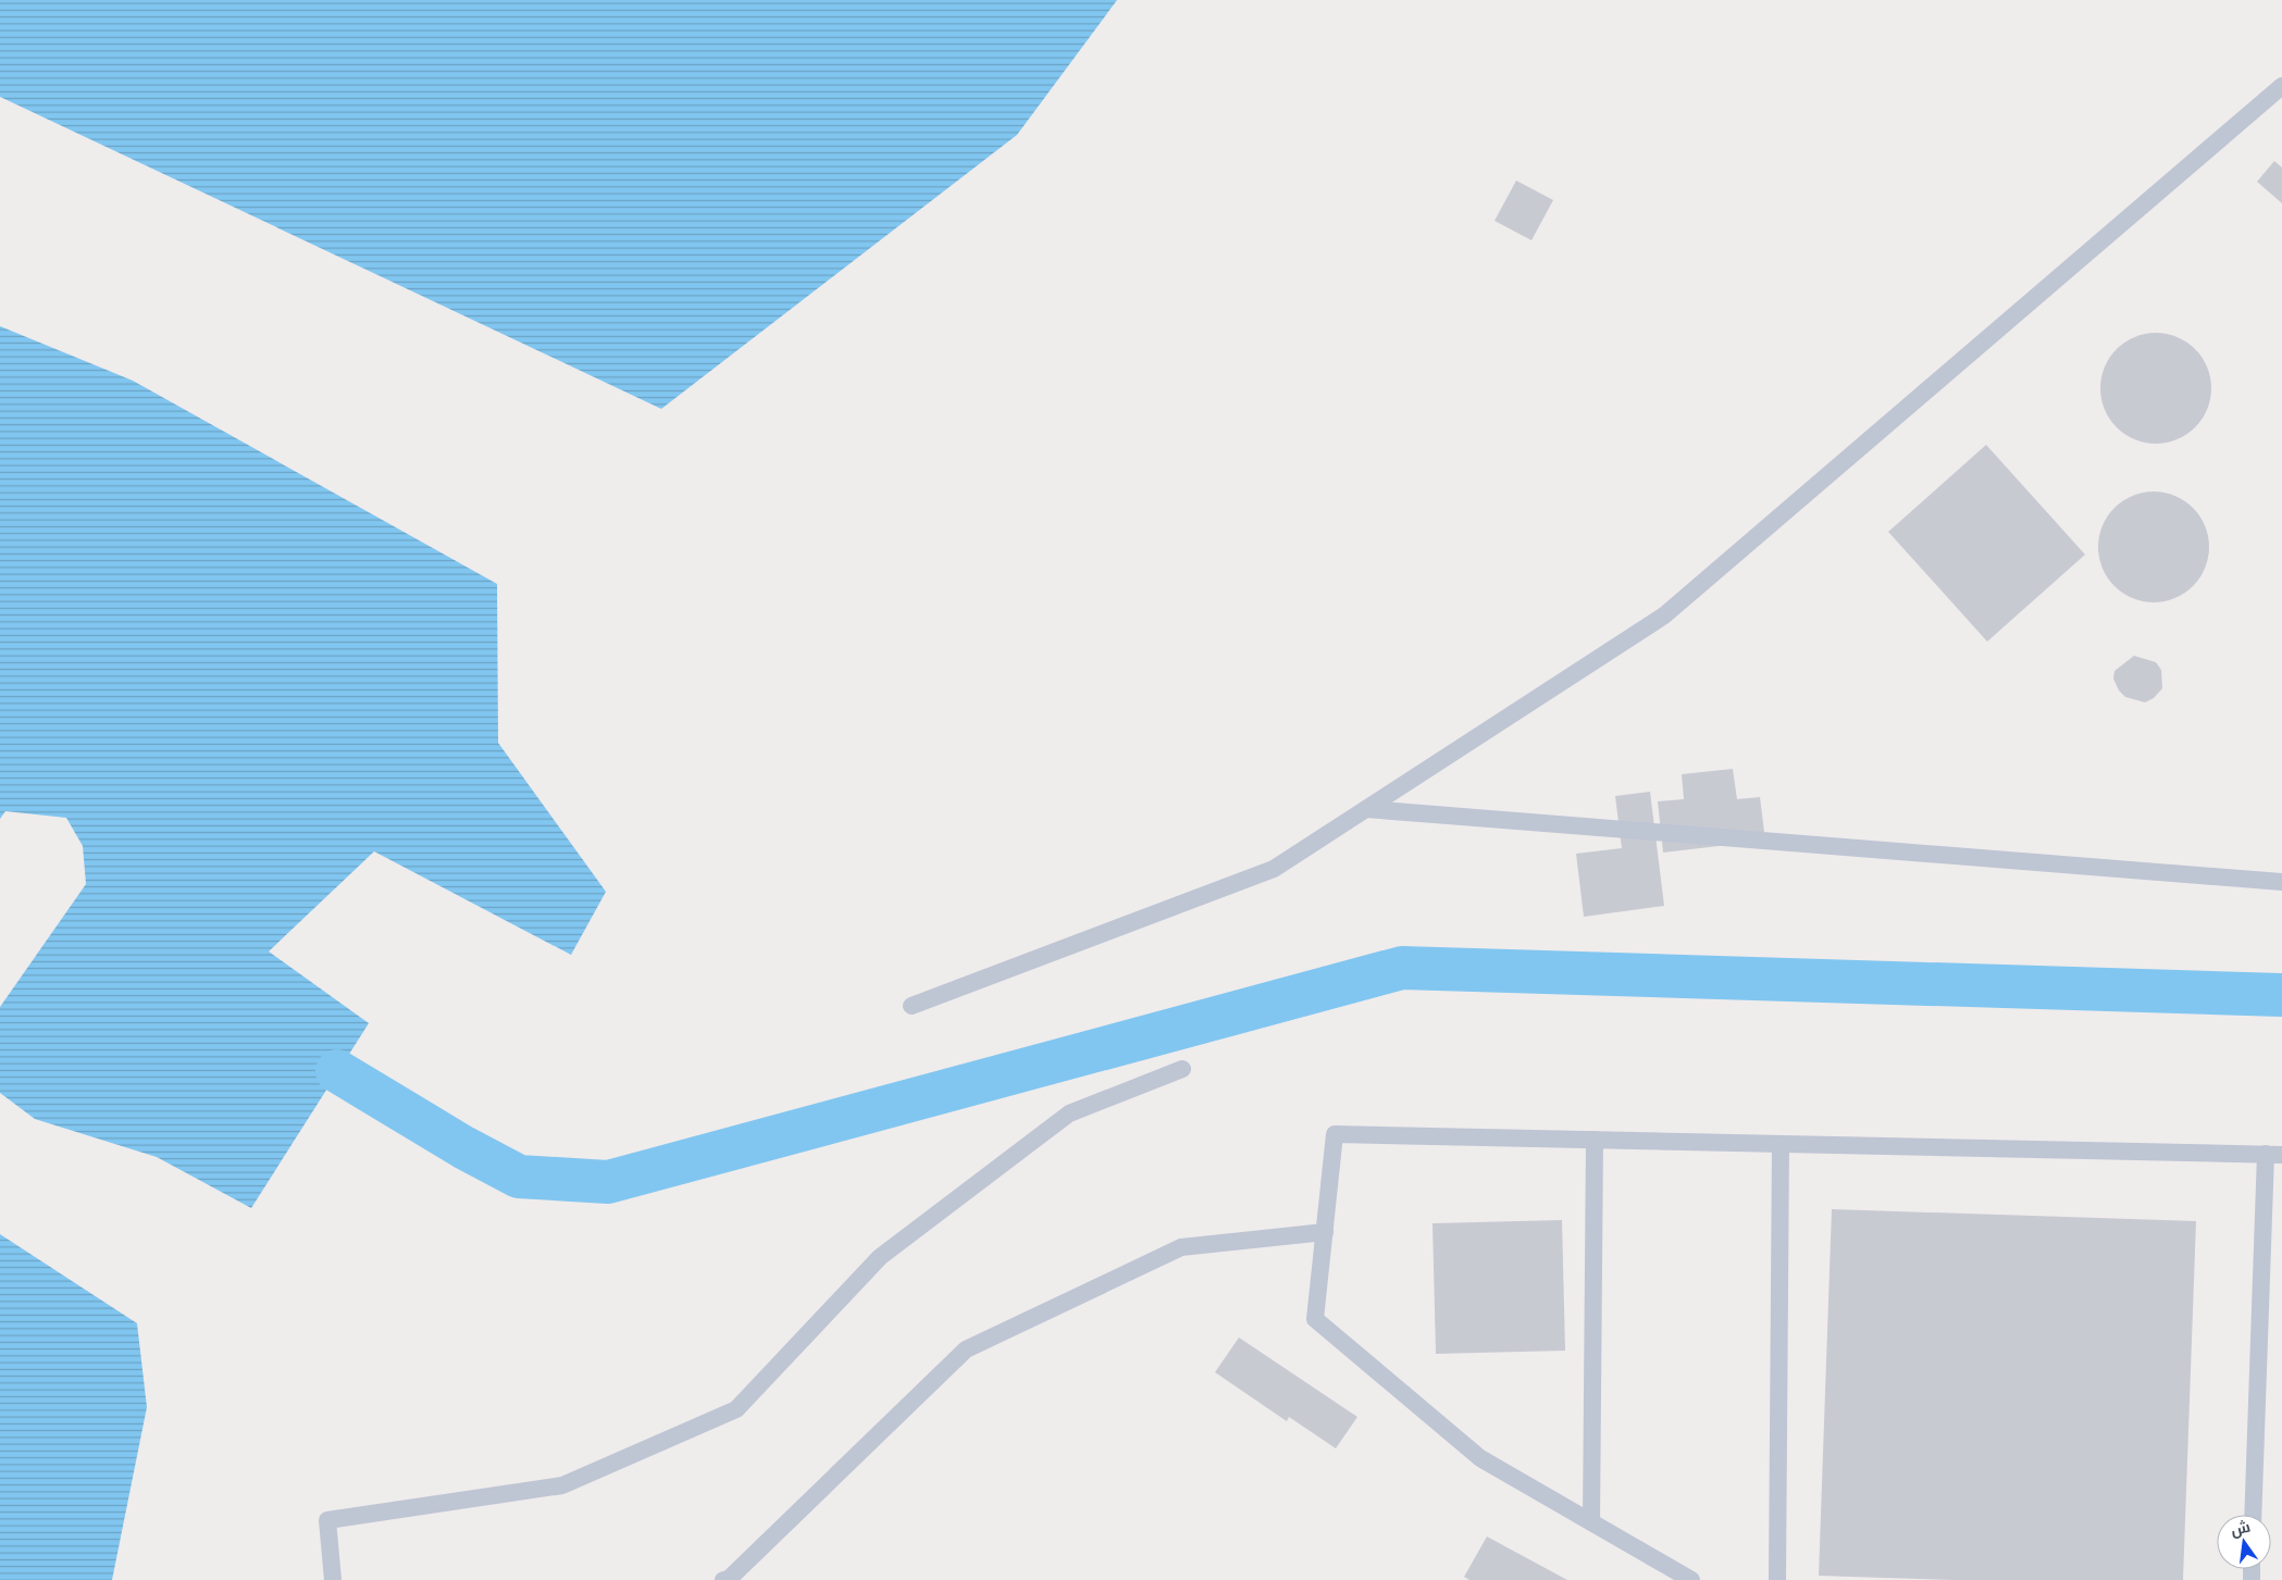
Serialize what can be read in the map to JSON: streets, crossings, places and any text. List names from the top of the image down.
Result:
{
  "north": "top"
}
